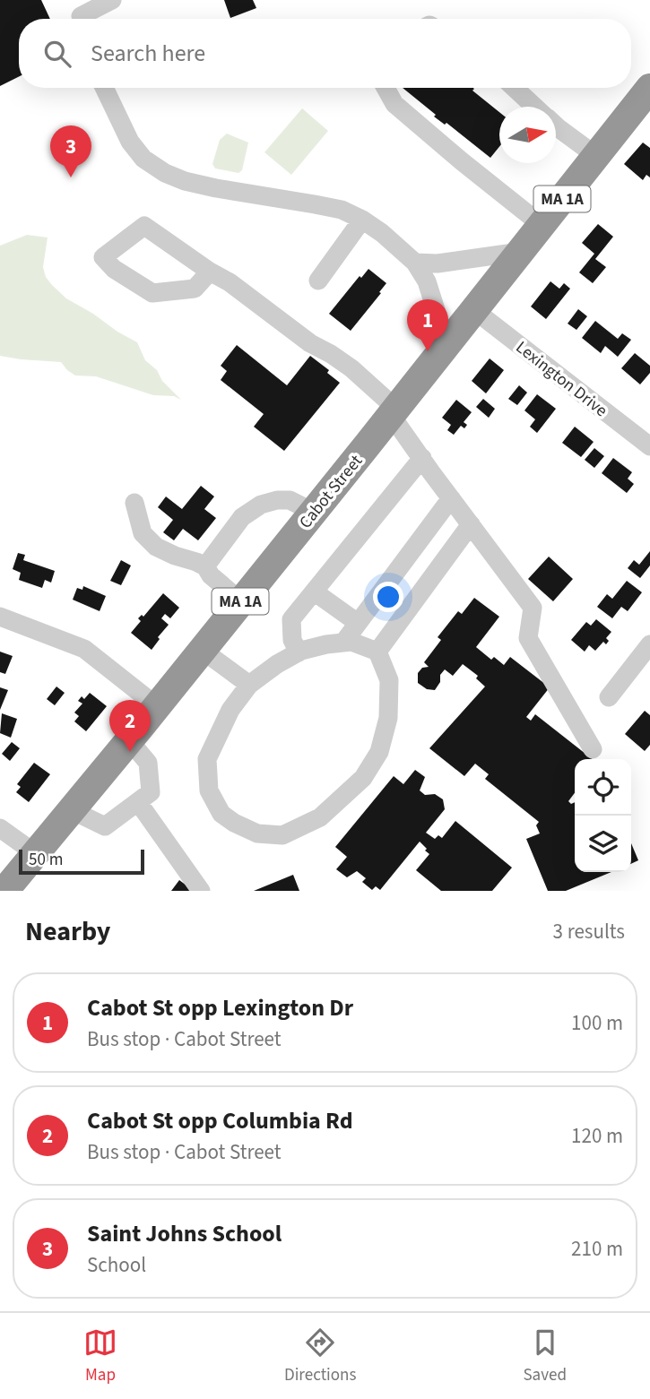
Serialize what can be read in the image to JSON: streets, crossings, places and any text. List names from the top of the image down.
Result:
{
  "streets": {
    "highway": ["MA 1A", "Cabot Street"],
    "street": ["Lexington Drive"]
  },
  "crossings": [
    ["Lexington Drive", "Cabot Street"]
  ],
  "scale_bar": "50 m",
  "north": "right",
  "page": {
    "search": "Search here",
    "pins": ["3", "1", "2"],
    "scale": "50 m",
    "heading": ["Nearby", "3 results"],
    "list": [
      {
        "mark": "1",
        "name": "Cabot St opp Lexington Dr",
        "note": "Bus stop · Cabot Street",
        "value": "100 m"
      },
      {
        "mark": "2",
        "name": "Cabot St opp Columbia Rd",
        "note": "Bus stop · Cabot Street",
        "value": "120 m"
      },
      {
        "mark": "3",
        "name": "Saint Johns School",
        "note": "School",
        "value": "210 m"
      }
    ],
    "nav": ["Map", "Directions", "Saved"]
  }
}
